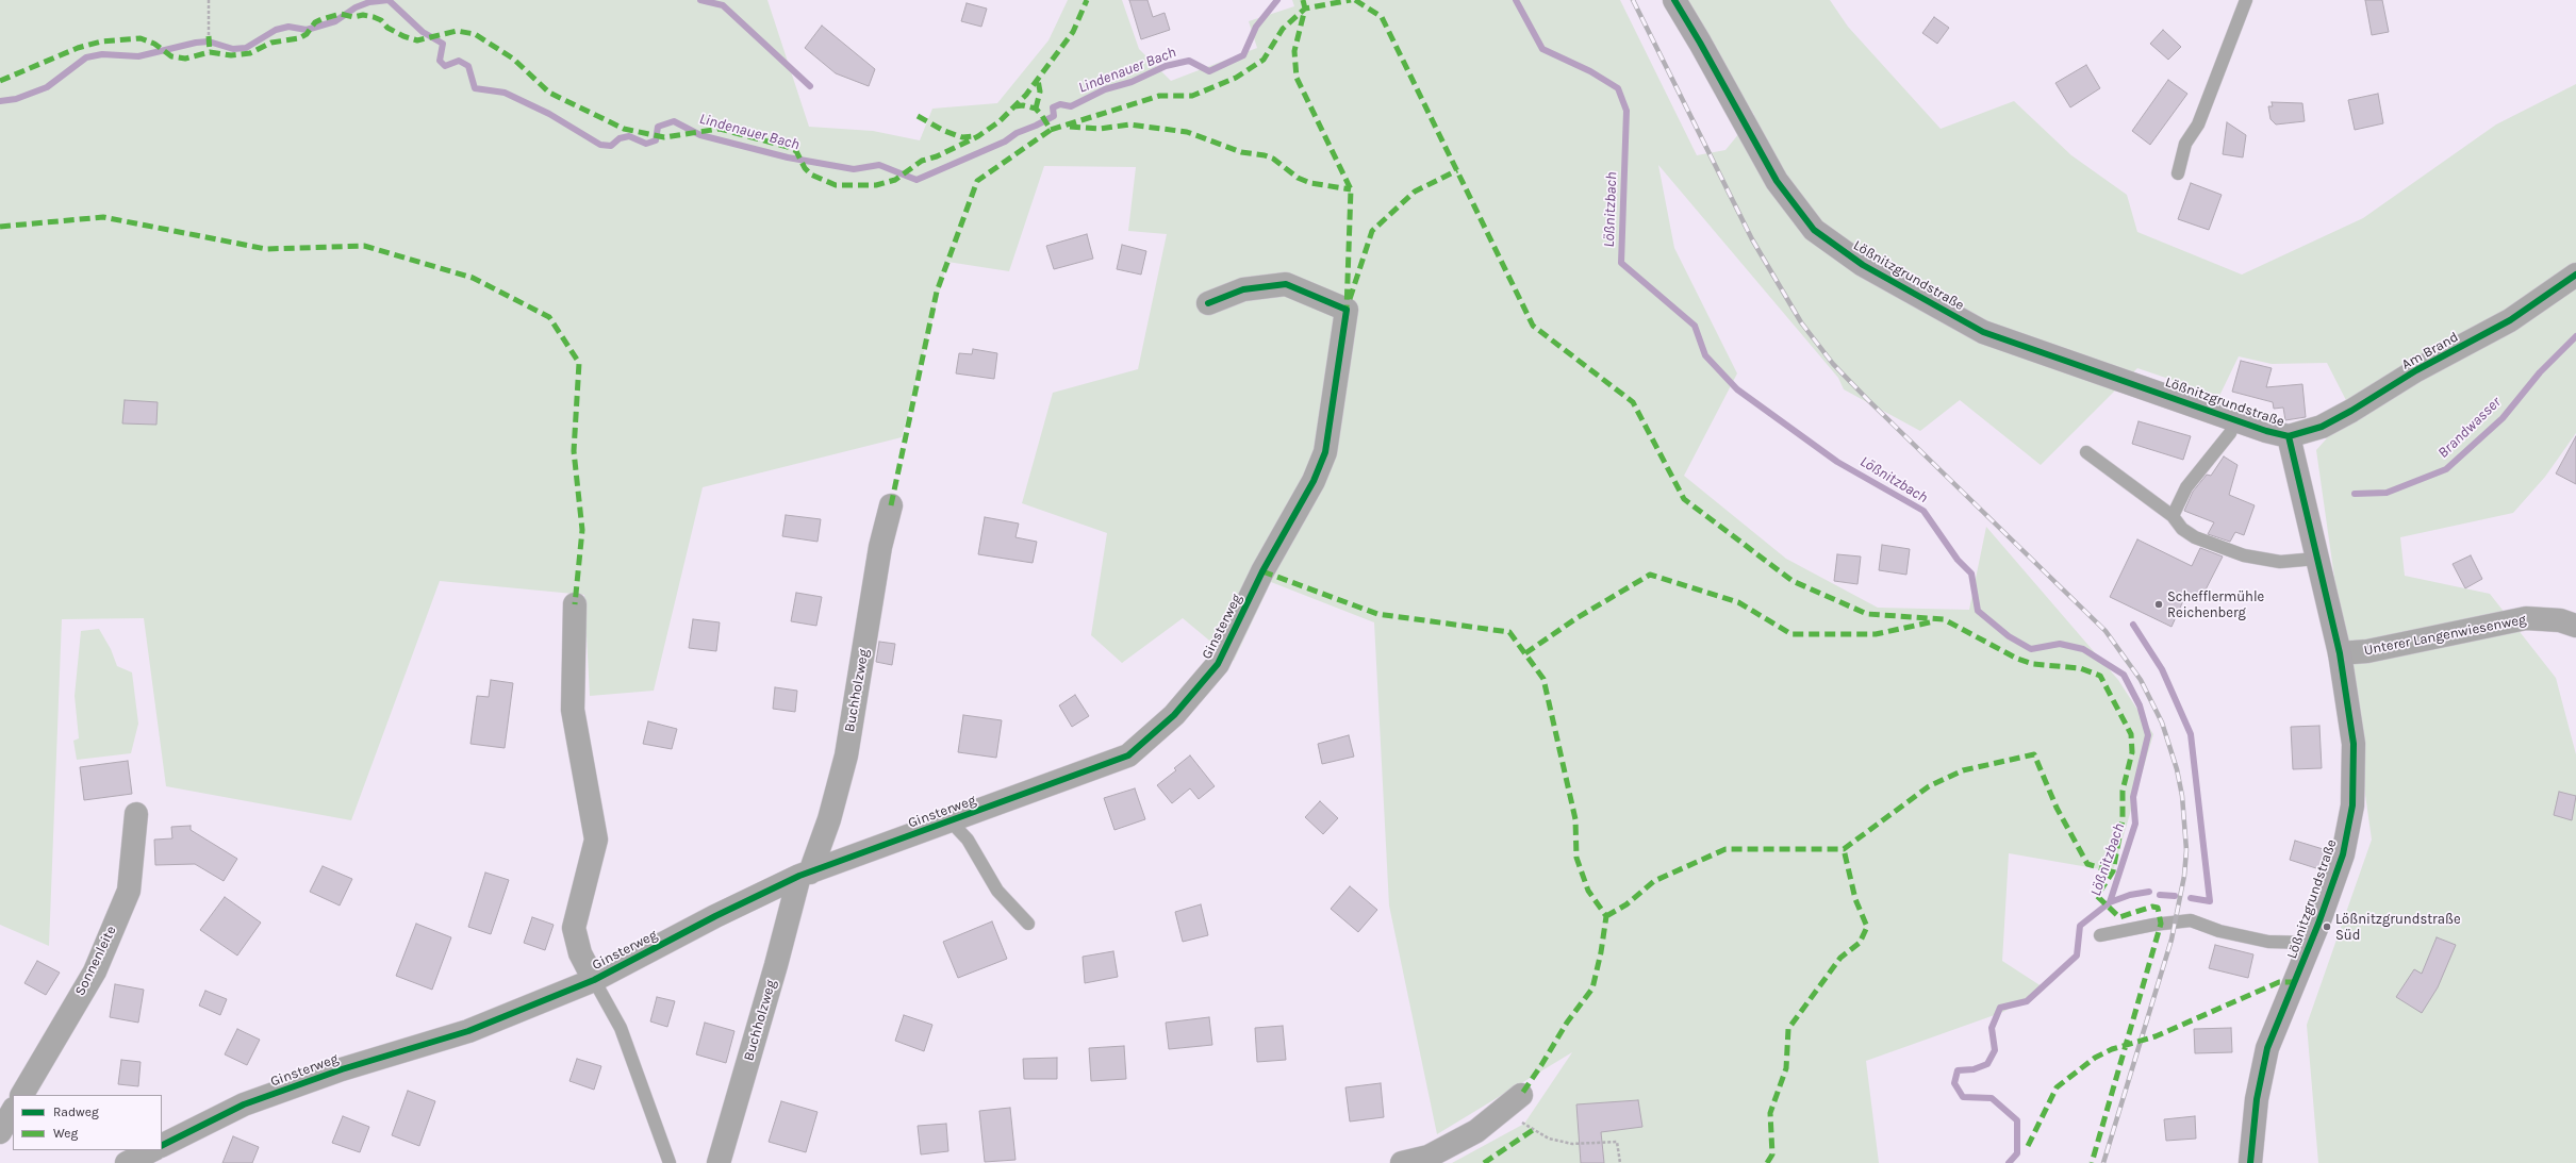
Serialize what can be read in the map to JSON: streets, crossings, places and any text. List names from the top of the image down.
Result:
{
  "streets": {
    "street": [
      "Lößnitzgrundstraße",
      "Am Brand",
      "Ginsterweg",
      "Unterer Langenwiesenweg",
      "Buchholzweg",
      "Sonnenleite"
    ]
  },
  "crossings": [
    ["Lößnitzgrundstraße", "Am Brand"],
    ["Lößnitzgrundstraße", "Unterer Langenwiesenweg"],
    ["Ginsterweg", "Buchholzweg"]
  ],
  "water": ["Lindenauer Bach", "Lößnitzbach", "Brandwasser"],
  "places": ["Schefflermühle Reichenberg", "Lößnitzgrundstraße Süd"],
  "legend": ["Radweg", "Weg"]
}
